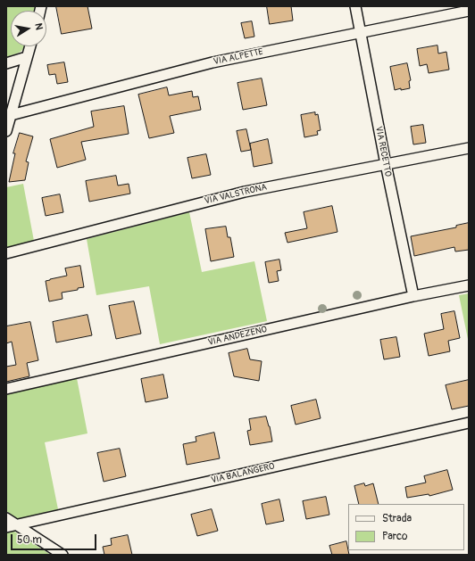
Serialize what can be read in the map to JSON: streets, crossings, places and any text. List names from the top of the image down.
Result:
{
  "streets": {
    "street": [
      "VIA ALPETTE",
      "VIA RECETTO",
      "VIA VALSTRONA",
      "VIA ANDEZENO",
      "VIA BALANGERO"
    ]
  },
  "crossings": [
    ["VIA ALPETTE", "VIA RECETTO"],
    ["VIA RECETTO", "VIA VALSTRONA"],
    ["VIA RECETTO", "VIA ANDEZENO"]
  ],
  "legend": ["Strada", "Parco"],
  "scale_bar": "50 m",
  "north": "right"
}
